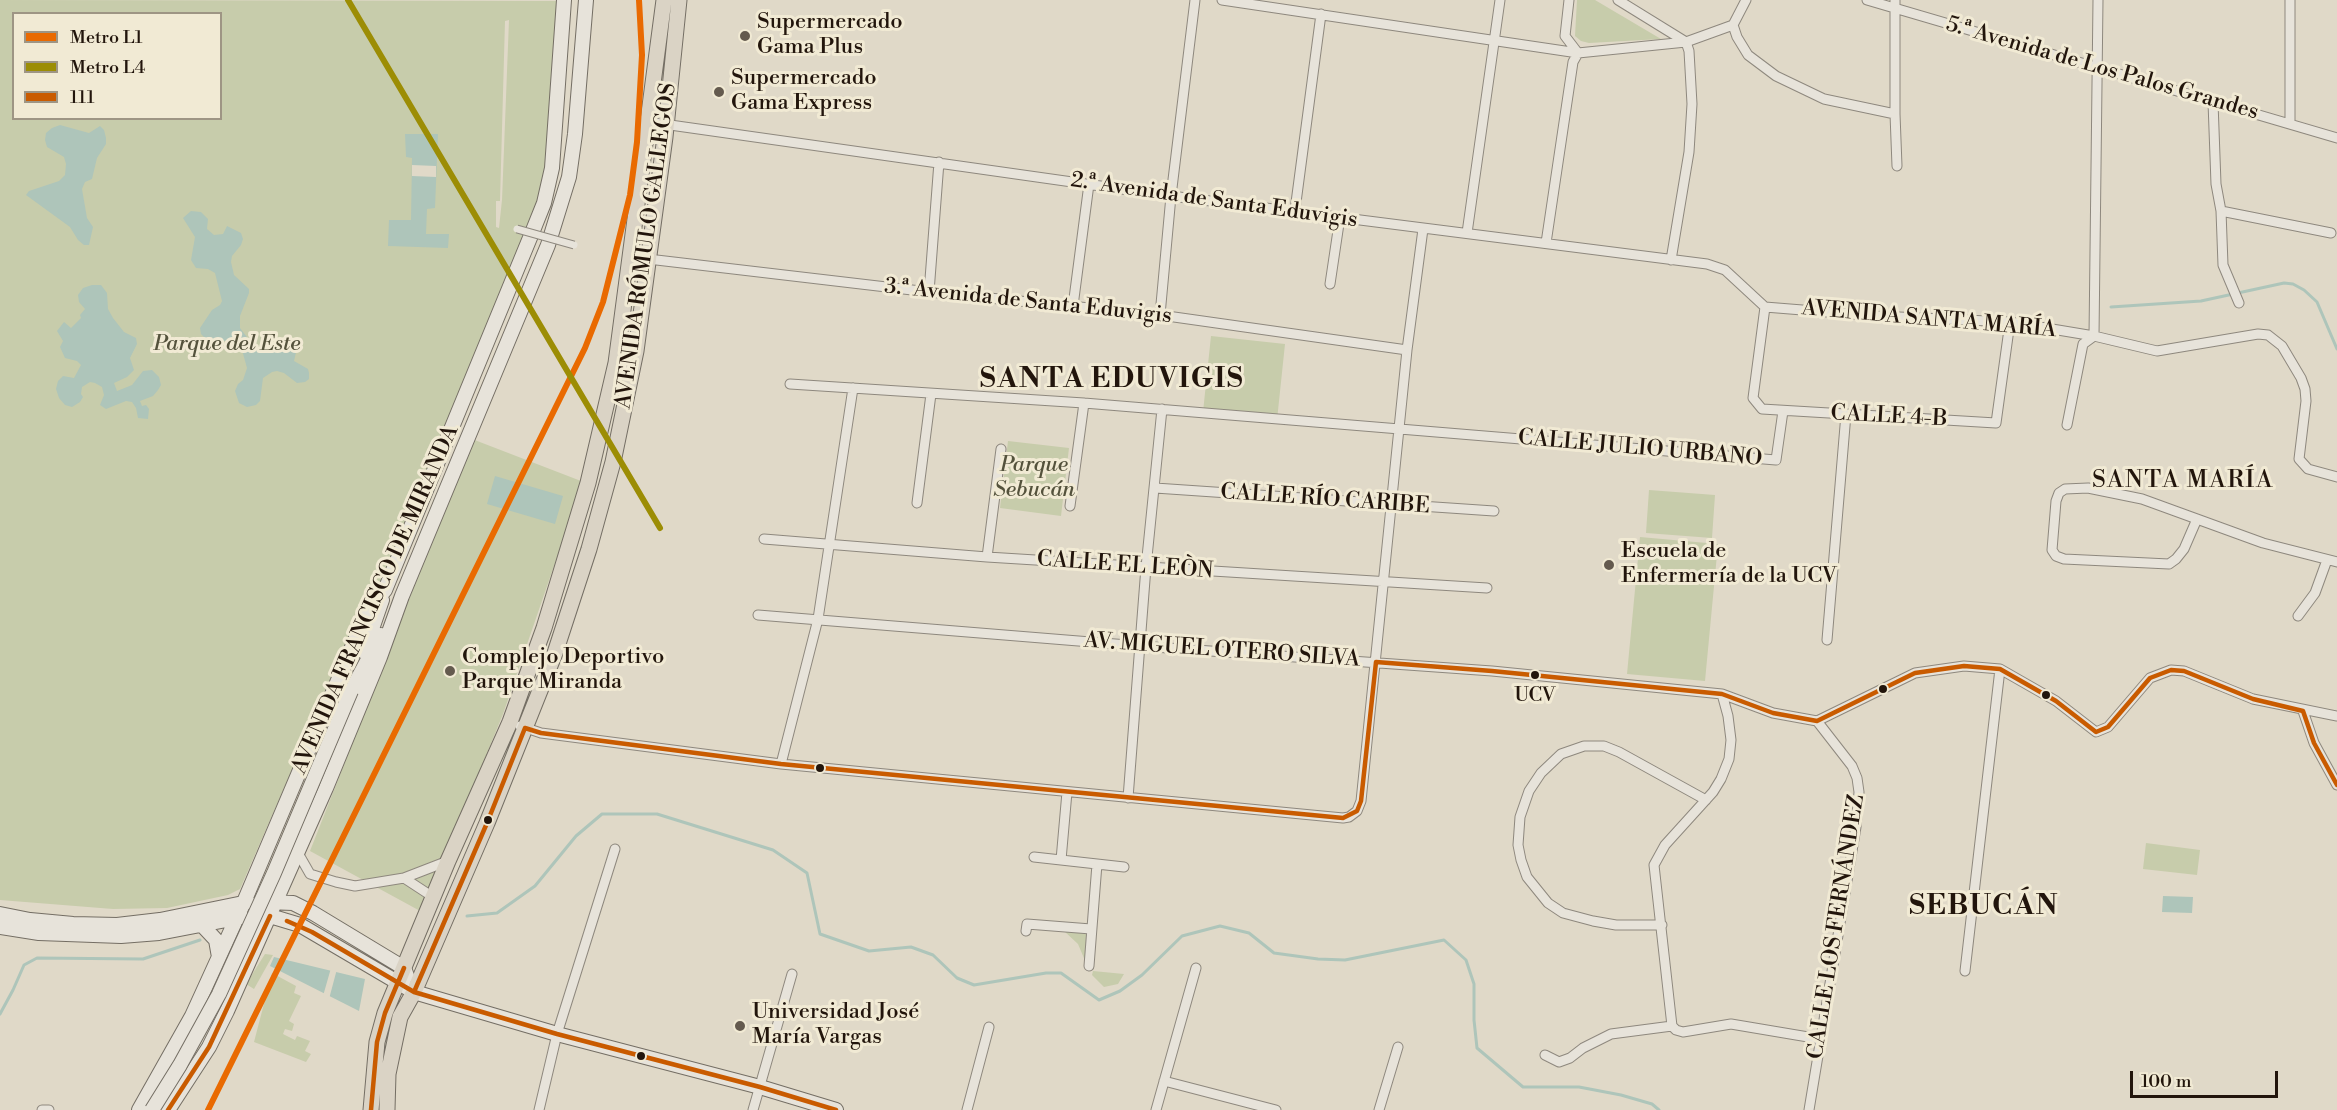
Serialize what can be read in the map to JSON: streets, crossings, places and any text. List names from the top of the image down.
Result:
{
  "streets": {
    "main road": ["AVENIDA RÓMULO GALLEGOS", "AVENIDA FRANCISCO DE MIRANDA"],
    "street": [
      "5.ª Avenida de Los Palos Grandes",
      "2.ª Avenida de Santa Eduvigis",
      "3.ª Avenida de Santa Eduvigis",
      "AVENIDA SANTA MARÍA",
      "CALLE 4-B",
      "CALLE JULIO URBANO",
      "CALLE RÍO CARIBE",
      "CALLE EL LEÒN",
      "AV. MIGUEL OTERO SILVA",
      "CALLE LOS FERNÁNDEZ"
    ]
  },
  "crossings": [
    ["2.ª Avenida de Santa Eduvigis", "AVENIDA RÓMULO GALLEGOS"],
    ["2.ª Avenida de Santa Eduvigis", "AVENIDA SANTA MARÍA"],
    ["AVENIDA RÓMULO GALLEGOS", "3.ª Avenida de Santa Eduvigis"],
    ["AVENIDA SANTA MARÍA", "CALLE 4-B"],
    ["CALLE 4-B", "CALLE JULIO URBANO"],
    ["AV. MIGUEL OTERO SILVA", "CALLE LOS FERNÁNDEZ"]
  ],
  "districts": ["SANTA EDUVIGIS", "SANTA MARÍA", "SEBUCÁN"],
  "parks": ["Parque del Este", "Parque Sebucán"],
  "places": [
    "Supermercado Gama Plus",
    "Supermercado Gama Express",
    "Escuela de Enfermería de la UCV",
    "Complejo Deportivo Parque Miranda",
    "UCV",
    "Universidad José María Vargas"
  ],
  "lines": ["metro line L1", "metro line L4", "transit line 111"],
  "legend": ["Metro L1", "Metro L4", "111"],
  "scale_bar": "100 m"
}
